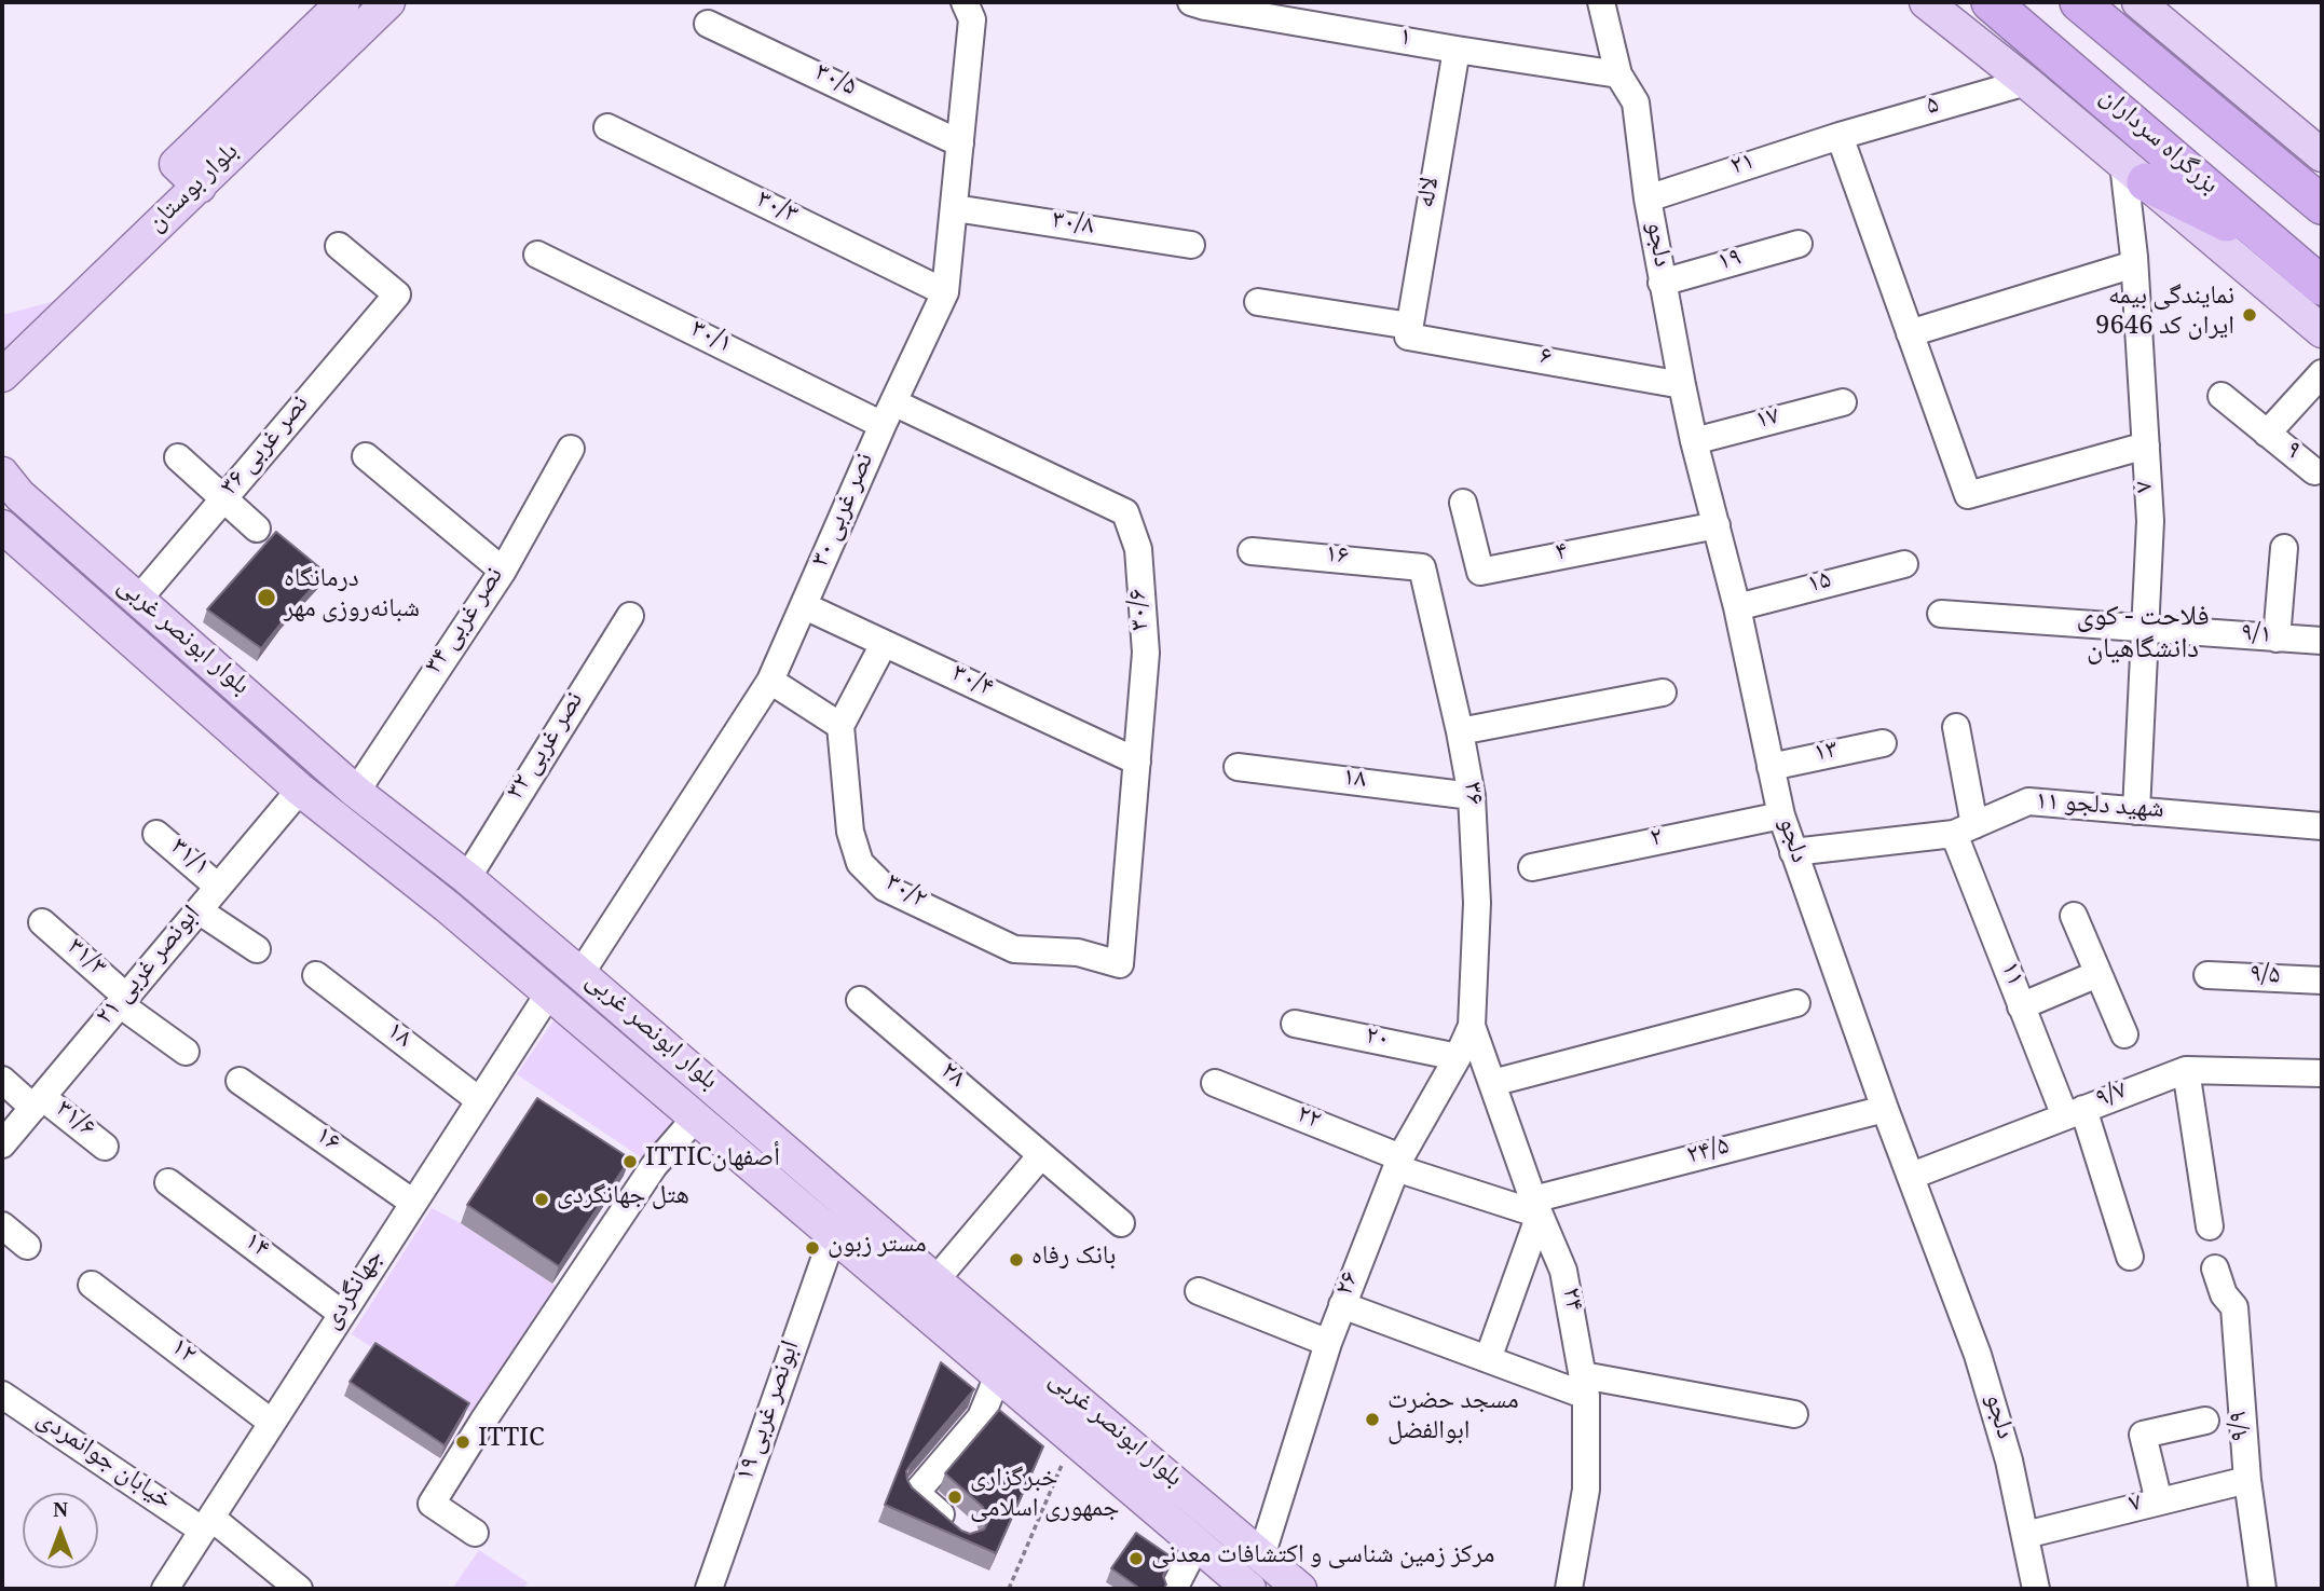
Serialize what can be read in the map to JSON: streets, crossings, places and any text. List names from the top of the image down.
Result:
{
  "streets": {
    "highway": ["بزرگراه سرداران"],
    "main road": ["بلوار بوستان", "بلوار ابونصر غربی"],
    "street": [
      "۱",
      "۳۰/۵",
      "۵",
      "۲۱",
      "لاله",
      "۳۰/۳",
      "۳۰/۸",
      "دلجو",
      "۱۹",
      "۳۰/۱",
      "۶",
      "۱۷",
      "نصر غربی ۳۶",
      "۹",
      "۷",
      "نصر غربی ۳۰",
      "۴",
      "۱۶",
      "۱۵",
      "۳۰/۶",
      "نصر غربی ۳۴",
      "۹/۱",
      "۳۰/۴",
      "نصر غربی ۳۲",
      "۱۳",
      "۱۸",
      "۳۶",
      "شهید دلجو ۱۱",
      "۲",
      "۳۱/۱",
      "۳۰/۲",
      "۳۱/۳",
      "ابونصر غربی ۲۱",
      "۱۱",
      "۹/۵",
      "۲۰",
      "۲۸",
      "۹/۷",
      "۲۲",
      "۳۱/۶",
      "۲۴/۵",
      "۱۴",
      "۲۶",
      "جهانگردی",
      "۲۴",
      "۱۲",
      "ابونصر غربی ۱۹",
      "۹/۹",
      "خیابان جوانمردی"
    ]
  },
  "crossings": [
    ["۱", "لاله"],
    ["۱", "دلجو"],
    ["۳۰/۵", "نصر غربی ۳۰"],
    ["۵", "۲۱"],
    ["۲۱", "دلجو"],
    ["لاله", "۶"],
    ["۳۰/۳", "نصر غربی ۳۰"],
    ["۳۰/۸", "نصر غربی ۳۰"],
    ["دلجو", "۱۹"],
    ["دلجو", "۶"],
    ["دلجو", "۱۷"],
    ["دلجو", "۷"],
    ["دلجو", "۴"],
    ["دلجو", "۱۵"],
    ["دلجو", "۱۳"],
    ["دلجو", "شهید دلجو ۱۱"],
    ["دلجو", "۲"],
    ["دلجو", "۹/۷"],
    ["دلجو", "۲۴/۵"],
    ["۳۰/۱", "نصر غربی ۳۰"],
    ["۳۰/۱", "۳۰/۶"],
    ["نصر غربی ۳۶", "بلوار ابونصر غربی"],
    ["۷", "۹/۱"],
    ["۷", "شهید دلجو ۱۱"],
    ["۷", "۹/۹"],
    ["نصر غربی ۳۰", "۳۰/۶"],
    ["نصر غربی ۳۰", "بلوار ابونصر غربی"],
    ["نصر غربی ۳۰", "۳۰/۴"],
    ["۱۶", "۳۶"],
    ["۱۶", "جهانگردی"],
    ["۳۰/۶", "۳۰/۴"],
    ["۳۰/۶", "۳۰/۲"],
    ["نصر غربی ۳۴", "بلوار ابونصر غربی"],
    ["بلوار ابونصر غربی", "نصر غربی ۳۲"],
    ["بلوار ابونصر غربی", "ابونصر غربی ۲۱"],
    ["بلوار ابونصر غربی", "۲۶"],
    ["بلوار ابونصر غربی", "جهانگردی"],
    ["بلوار ابونصر غربی", "ابونصر غربی ۱۹"],
    ["۱۸", "۳۶"],
    ["۱۸", "جهانگردی"],
    ["۳۶", "۲۶"],
    ["۳۶", "۲۴"],
    ["شهید دلجو ۱۱", "۱۱"],
    ["۳۱/۱", "ابونصر غربی ۲۱"],
    ["۳۱/۳", "ابونصر غربی ۲۱"],
    ["ابونصر غربی ۲۱", "۳۱/۶"],
    ["۱۱", "۹/۷"],
    ["۲۰", "۲۶"],
    ["۲۲", "۲۴/۵"],
    ["۲۲", "۲۶"],
    ["۲۲", "۲۴"],
    ["۲۴/۵", "۲۴"],
    ["۱۴", "جهانگردی"],
    ["۲۶", "۲۴"],
    ["جهانگردی", "۱۲"],
    ["جهانگردی", "خیابان جوانمردی"]
  ],
  "districts": ["فلاحت - کوی دانشگاهیان"],
  "places": [
    "نمایندگی بیمه ایران کد 9646",
    "درمانگاه شبانه‌روزی مهر",
    "ITTICأصفهان",
    "هتل جهانگردی",
    "مستر زبون",
    "بانک رفاه",
    "مسجد حضرت ابوالفضل",
    "ITTIC",
    "خبرگزاری جمهوری اسلامی",
    "مرکز زمین شناسی و اکتشافات معدنی"
  ],
  "north": "top"
}
